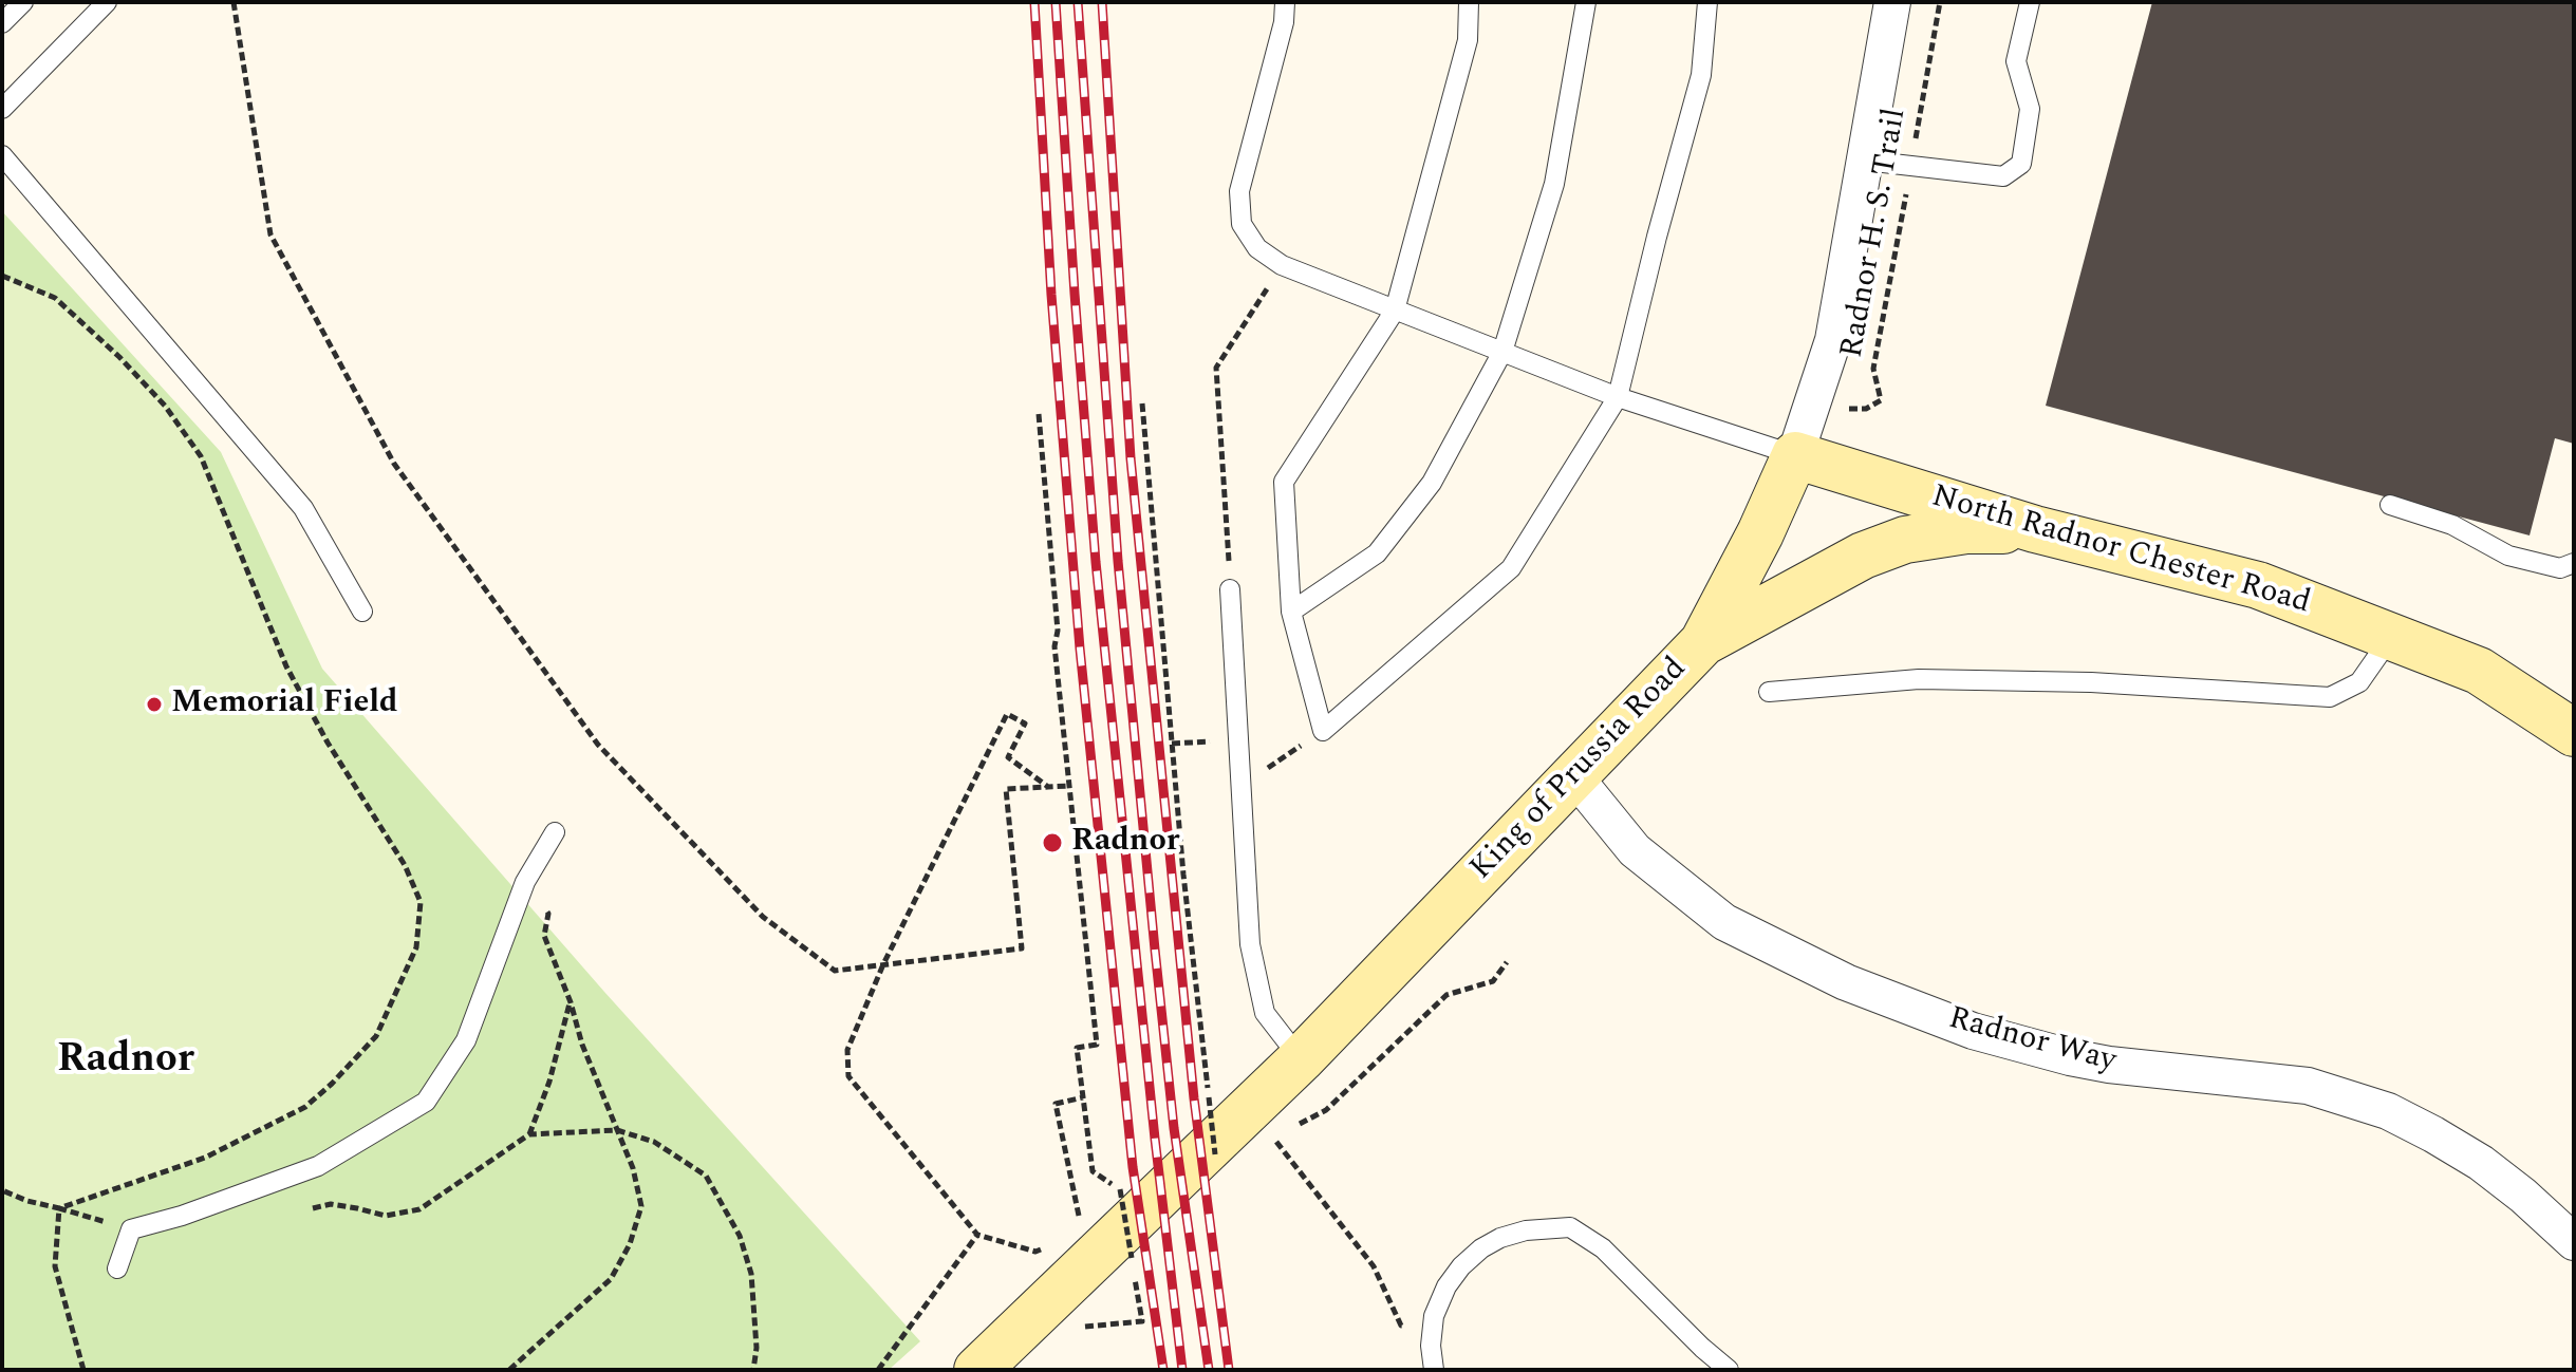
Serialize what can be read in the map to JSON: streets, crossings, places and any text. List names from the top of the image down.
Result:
{
  "streets": {
    "main road": ["North Radnor Chester Road", "King of Prussia Road"],
    "street": ["Radnor Way"],
    "path": ["Radnor H. S. Trail"]
  },
  "crossings": [
    ["Radnor H. S. Trail", "King of Prussia Road"],
    ["North Radnor Chester Road", "King of Prussia Road"],
    ["King of Prussia Road", "Radnor Way"]
  ],
  "districts": ["Radnor"],
  "places": ["Memorial Field", "Radnor"]
}
